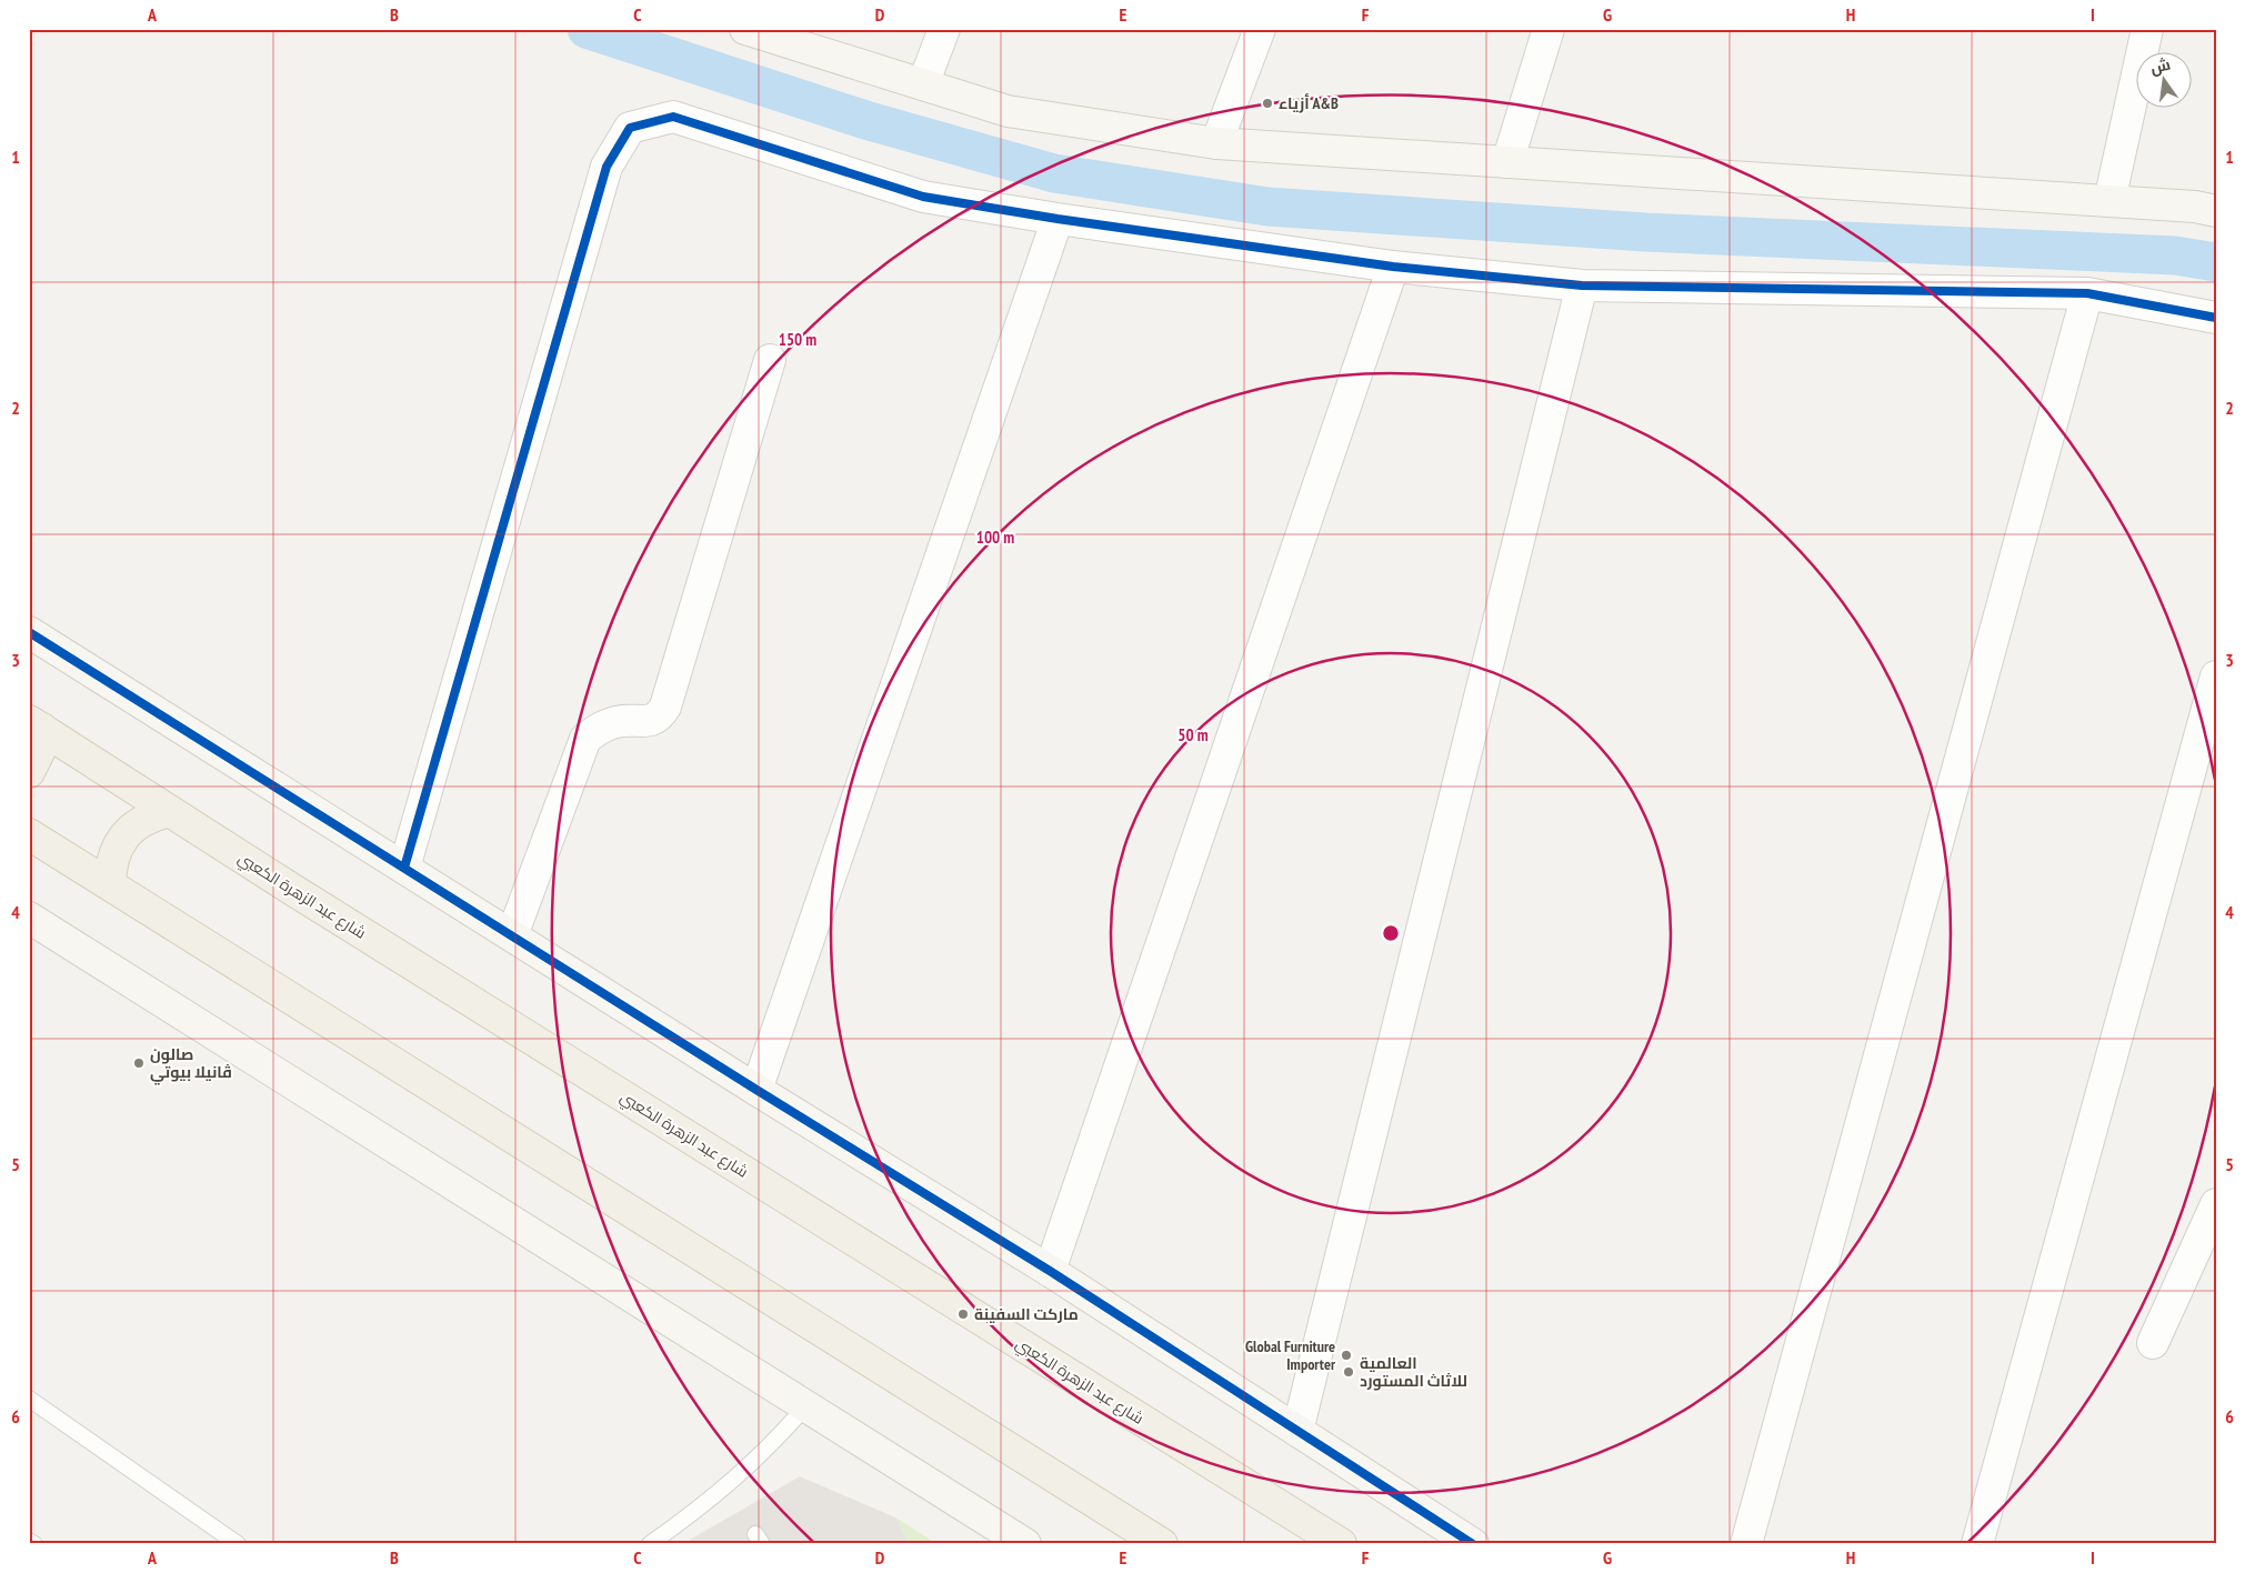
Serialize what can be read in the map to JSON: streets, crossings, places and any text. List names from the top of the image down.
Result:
{
  "streets": {
    "main road": ["شارع عبد الزهرة الكعبي"]
  },
  "places": [
    "أزياء A&B",
    "صالون ڤانيلا بيوتي",
    "ماركت السفينة",
    "Global Furniture Importer",
    "العالمية للاثاث المستورد"
  ],
  "north": "top",
  "grid": {
    "columns": [
      "A",
      "B",
      "C",
      "D",
      "E",
      "F",
      "G",
      "H",
      "I"
    ],
    "rows": [
      "1",
      "2",
      "3",
      "4",
      "5",
      "6"
    ]
  },
  "rings": ["150 m", "100 m", "50 m"]
}
